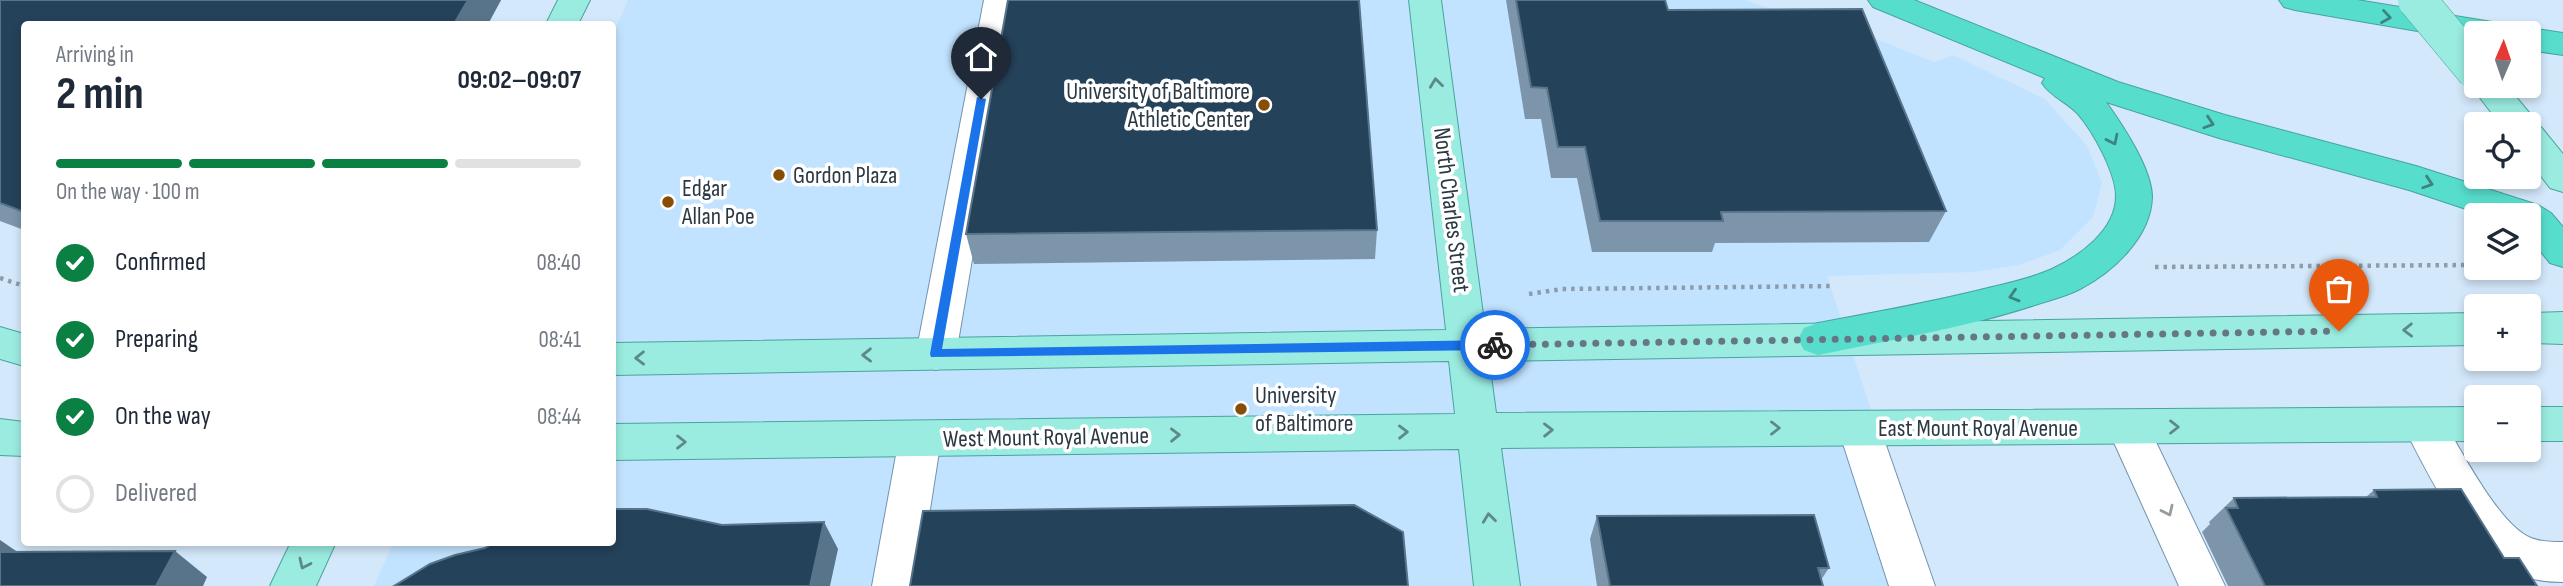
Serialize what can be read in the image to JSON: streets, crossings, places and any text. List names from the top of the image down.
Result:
{
  "streets": {
    "main road": ["North Charles Street", "East Mount Royal Avenue", "West Mount Royal Avenue"]
  },
  "crossings": [
    ["North Charles Street", "East Mount Royal Avenue"],
    ["North Charles Street", "West Mount Royal Avenue"],
    ["East Mount Royal Avenue", "West Mount Royal Avenue"]
  ],
  "one_way": ["North Charles Street"],
  "places": [
    "University of Baltimore Athletic Center",
    "Gordon Plaza",
    "Edgar Allan Poe",
    "University of Baltimore"
  ],
  "north": "top",
  "page": {
    "map_buttons": ["+", "−"],
    "heading": ["2 min", "Arriving in", "09:02–09:07"],
    "bar": "On the way · 100 m",
    "list": [
      ["Confirmed", "08:40"],
      ["Preparing", "08:41"],
      ["On the way", "08:44"],
      "Delivered"
    ]
  }
}
